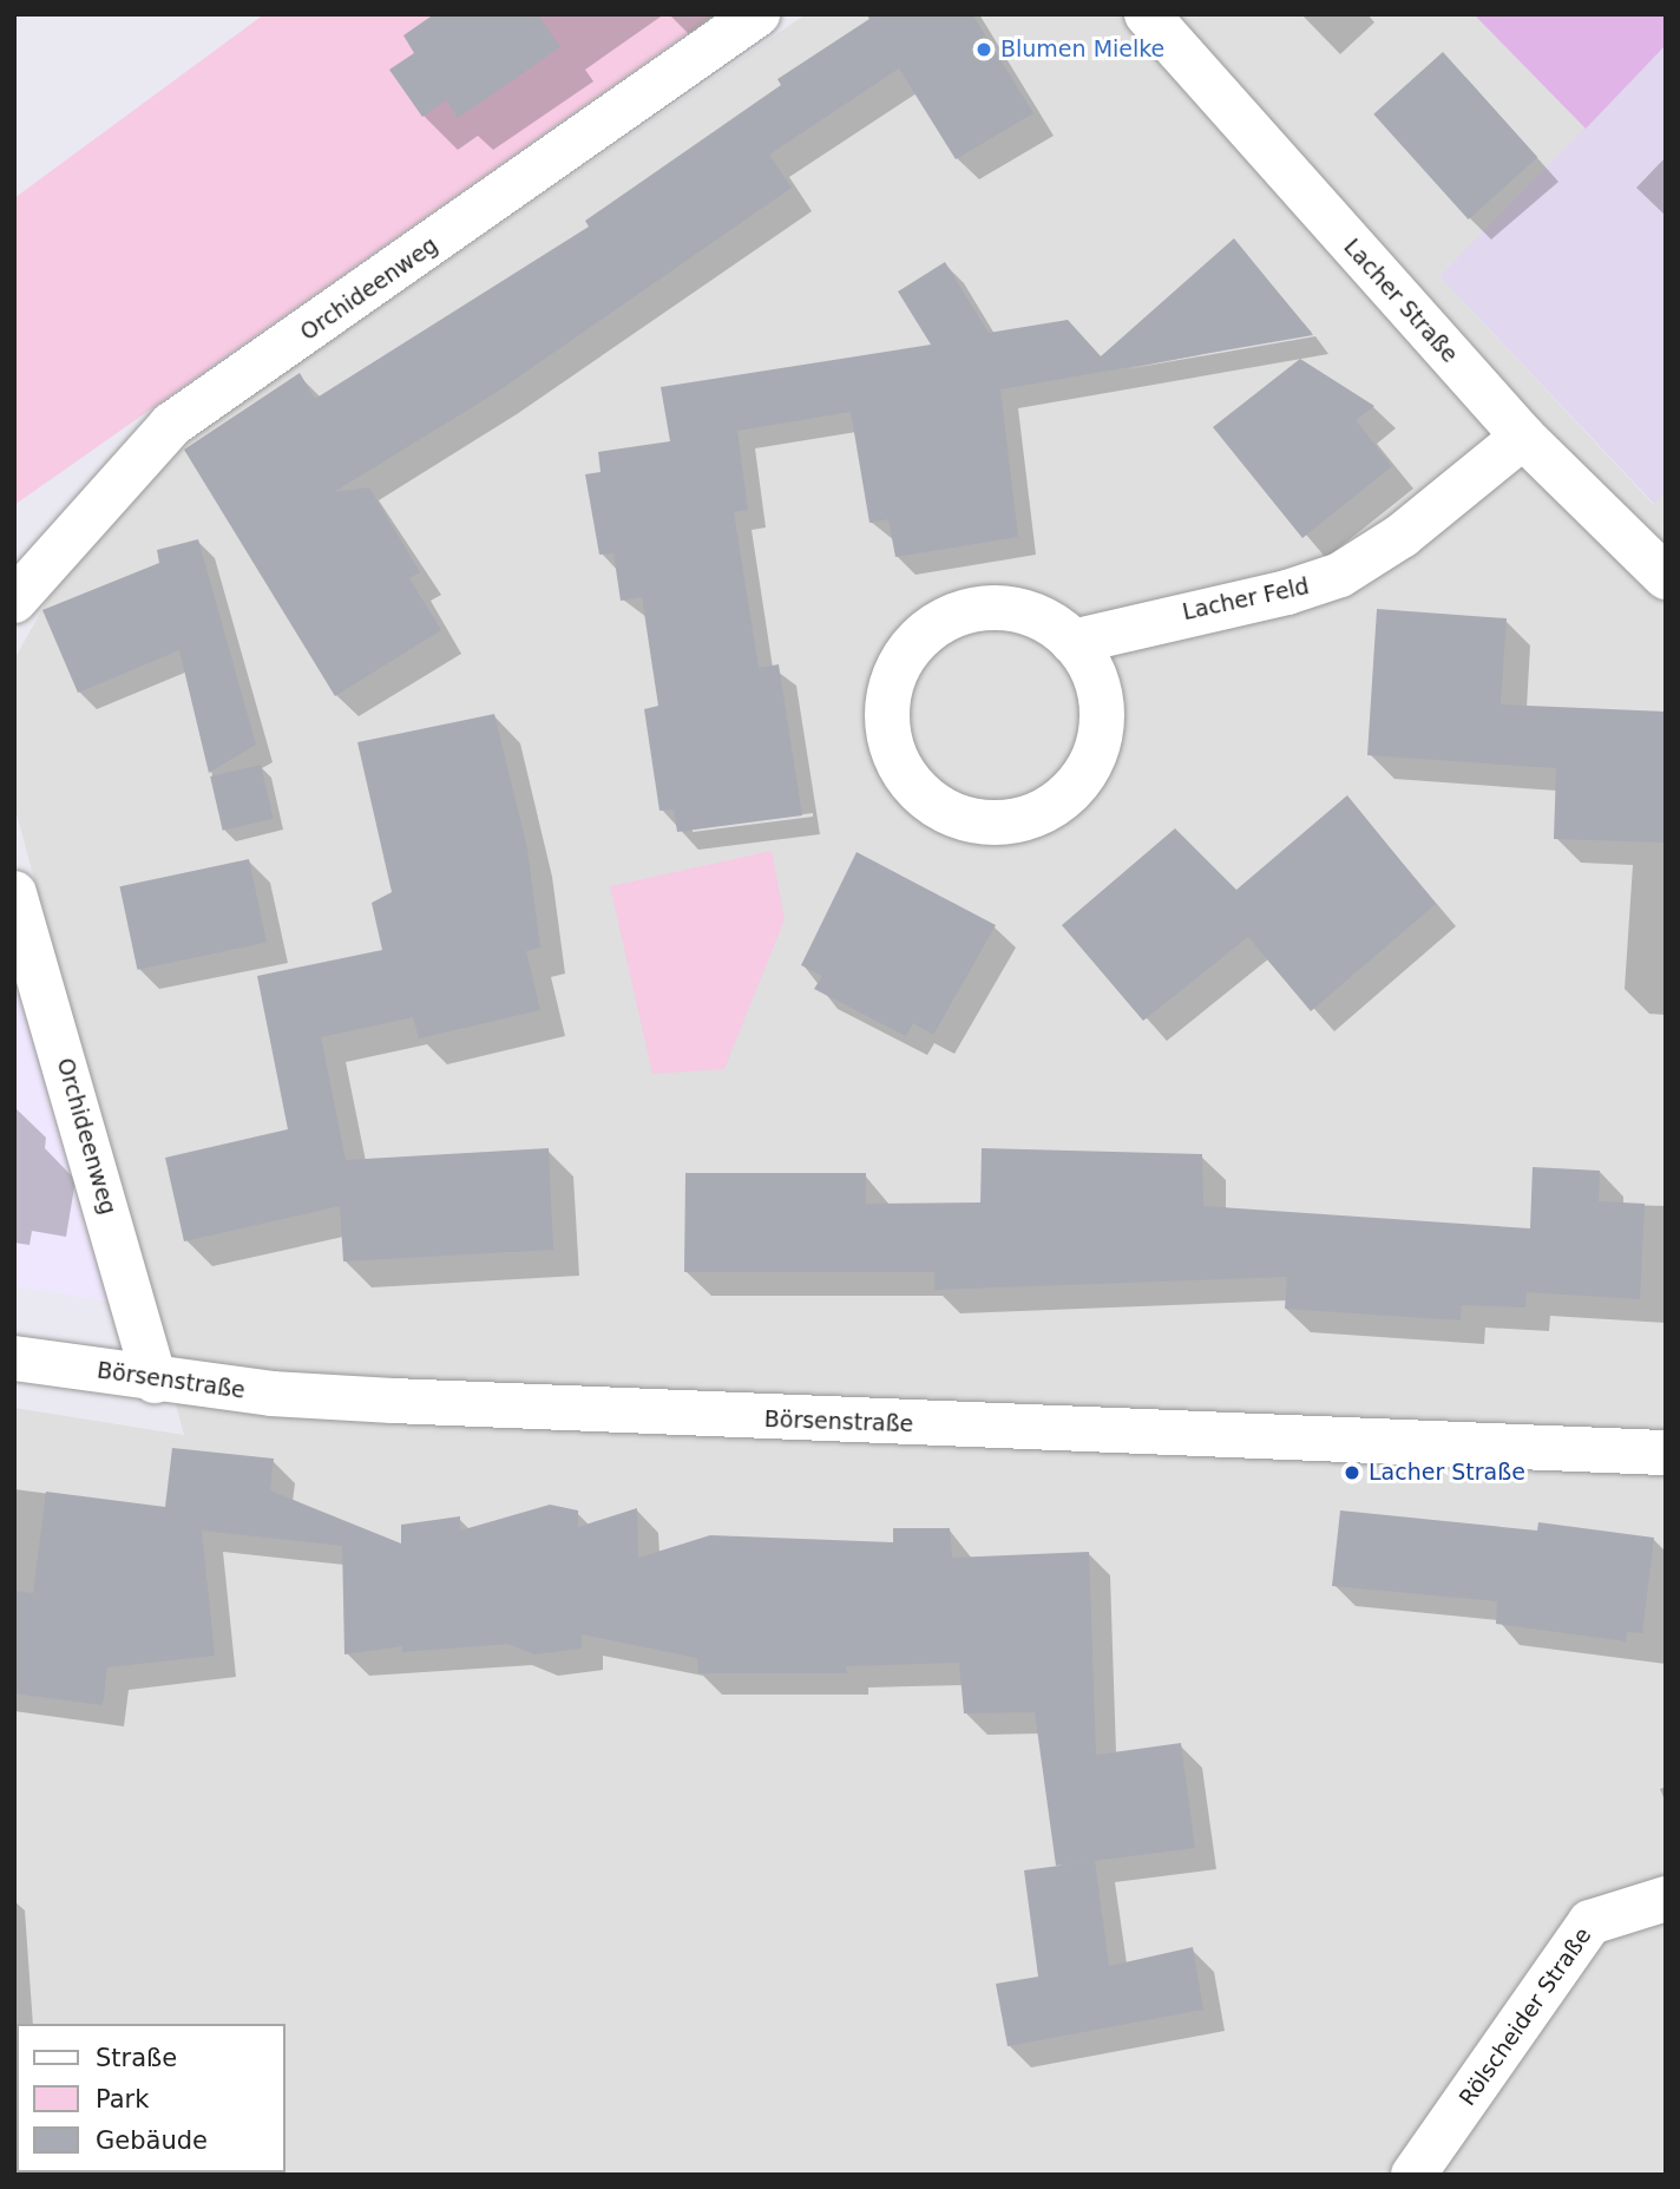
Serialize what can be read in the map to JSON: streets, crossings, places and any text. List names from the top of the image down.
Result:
{
  "streets": {
    "street": [
      "Orchideenweg",
      "Lacher Straße",
      "Lacher Feld",
      "Börsenstraße",
      "Rölscheider Straße"
    ]
  },
  "crossings": [
    ["Orchideenweg", "Börsenstraße"],
    ["Lacher Straße", "Lacher Feld"]
  ],
  "places": ["Blumen Mielke", "Lacher Straße"],
  "legend": ["Straße", "Park", "Gebäude"]
}
